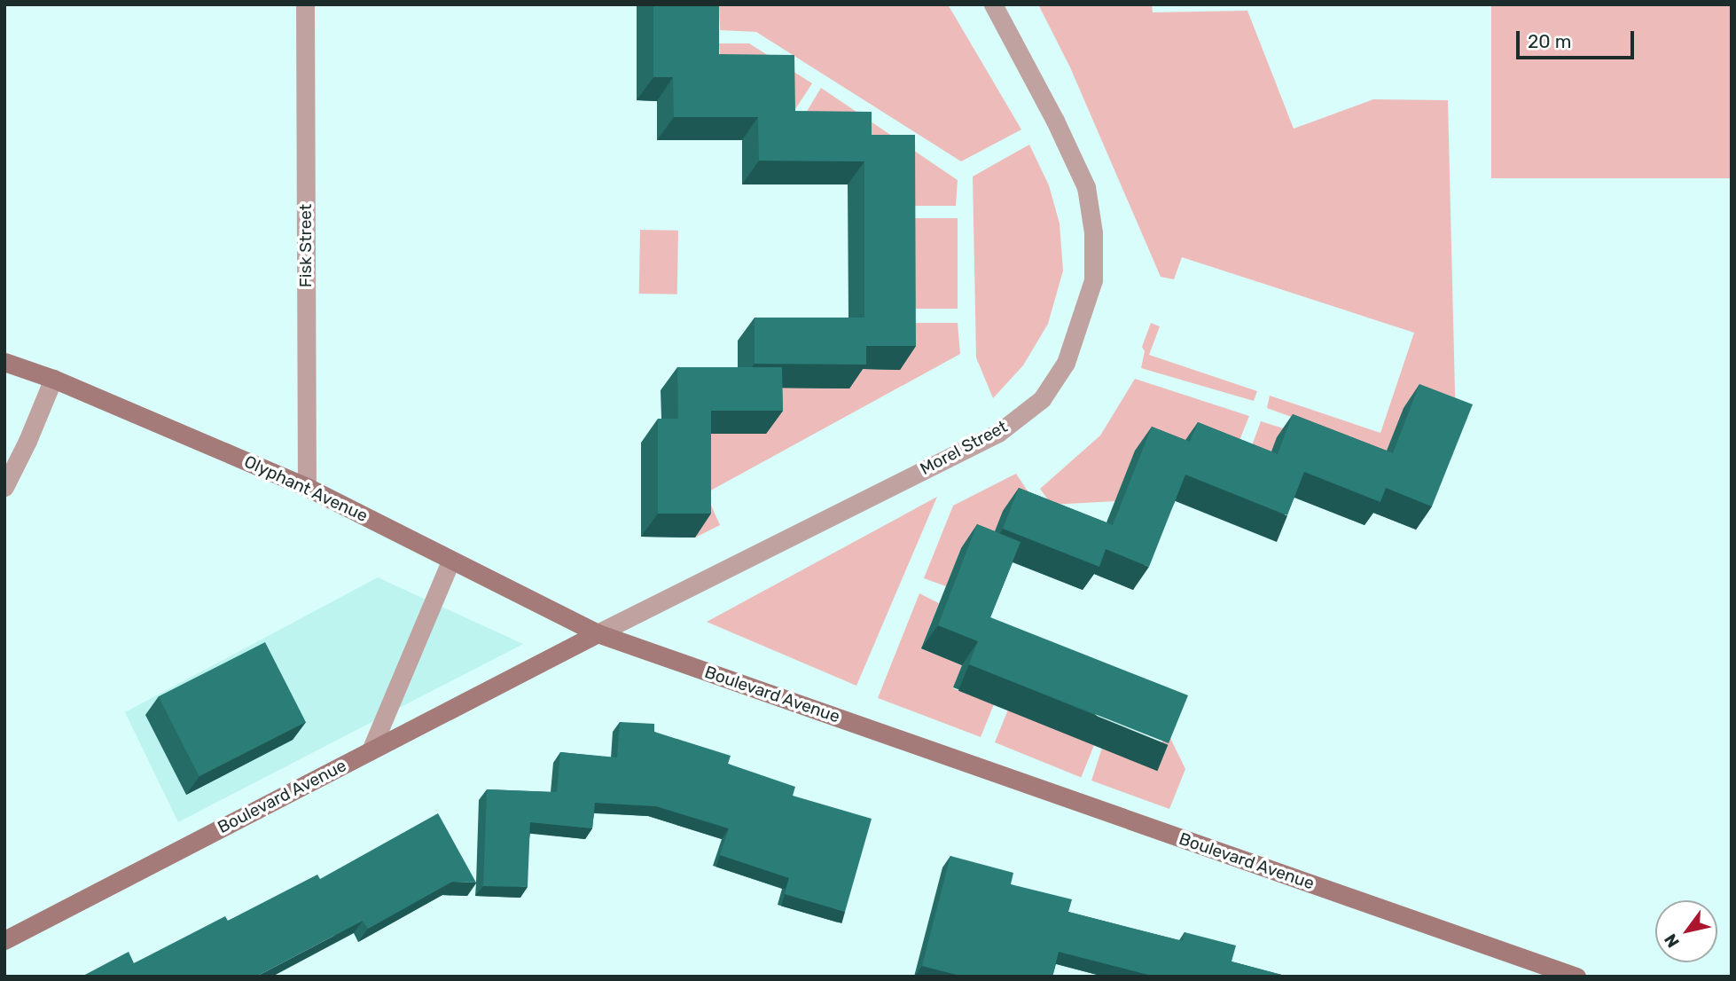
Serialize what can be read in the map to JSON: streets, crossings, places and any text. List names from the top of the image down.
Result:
{
  "streets": {
    "street": [
      "Fisk Street",
      "Morel Street",
      "Olyphant Avenue",
      "Boulevard Avenue"
    ]
  },
  "crossings": [
    ["Fisk Street", "Olyphant Avenue"],
    ["Morel Street", "Olyphant Avenue"],
    ["Morel Street", "Boulevard Avenue"],
    ["Olyphant Avenue", "Boulevard Avenue"]
  ],
  "scale_bar": "20 m",
  "north": "bottom left"
}
